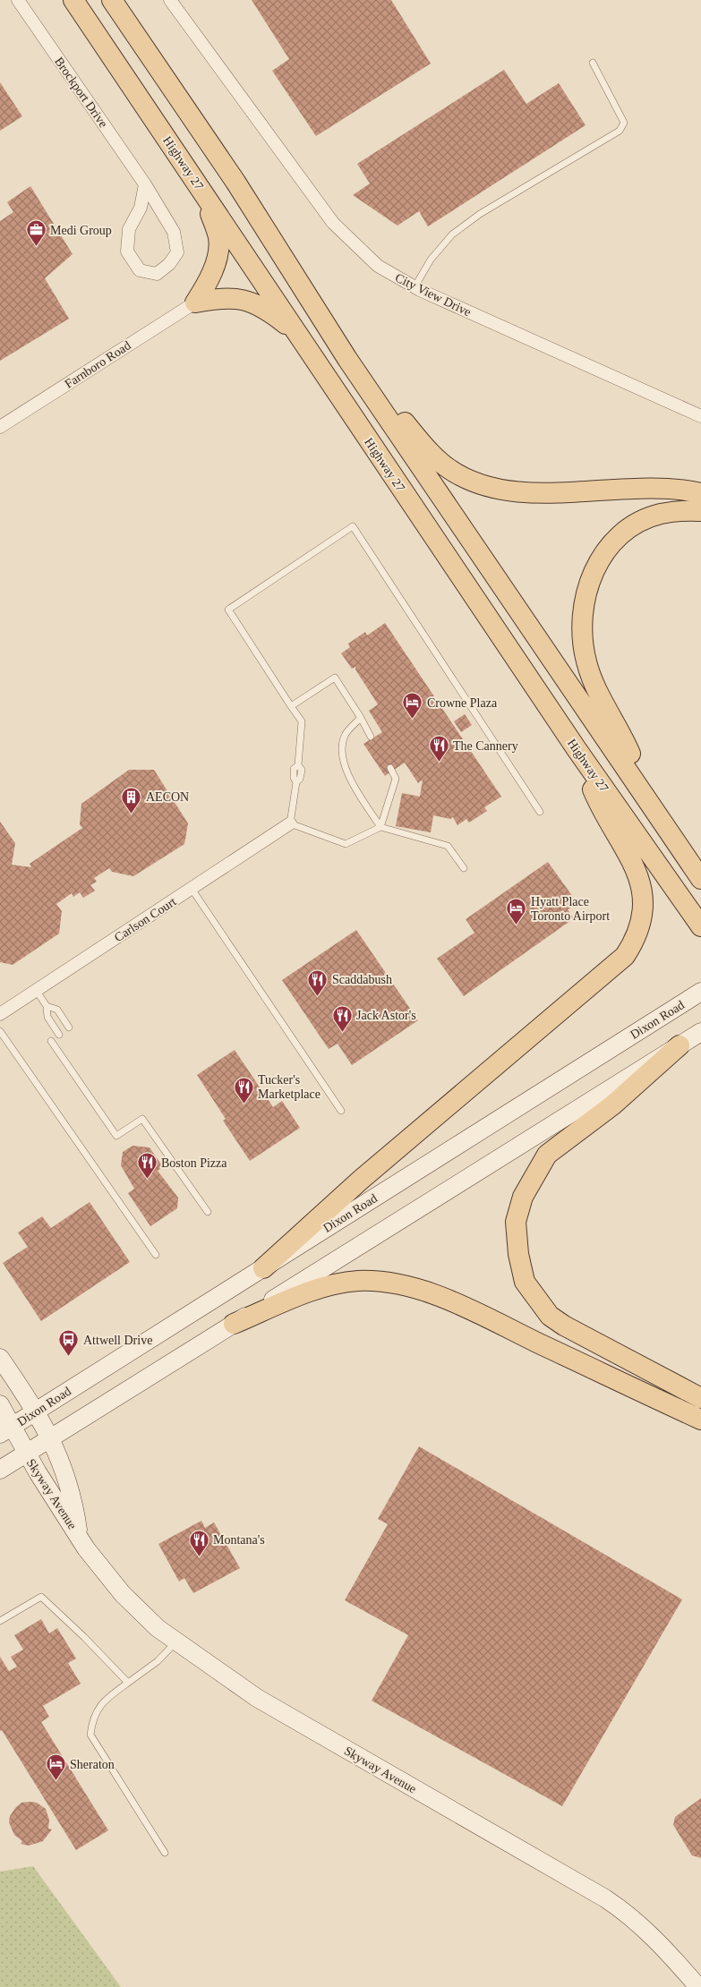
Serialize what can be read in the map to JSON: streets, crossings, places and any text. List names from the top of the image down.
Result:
{
  "streets": {
    "main road": ["Highway 27", "Dixon Road", "Skyway Avenue"],
    "street": [
      "Brockport Drive",
      "City View Drive",
      "Farnboro Road",
      "Carlson Court"
    ]
  },
  "places": {
    "office": ["Medi Group"],
    "hotel": ["Crowne Plaza", "Hyatt Place Toronto Airport", "Sheraton"],
    "restaurant": [
      "The Cannery",
      "Scaddabush",
      "Jack Astor's",
      "Tucker's Marketplace",
      "Boston Pizza",
      "Montana's"
    ],
    "building": ["AECON"],
    "bus stop": ["Attwell Drive"]
  }
}
